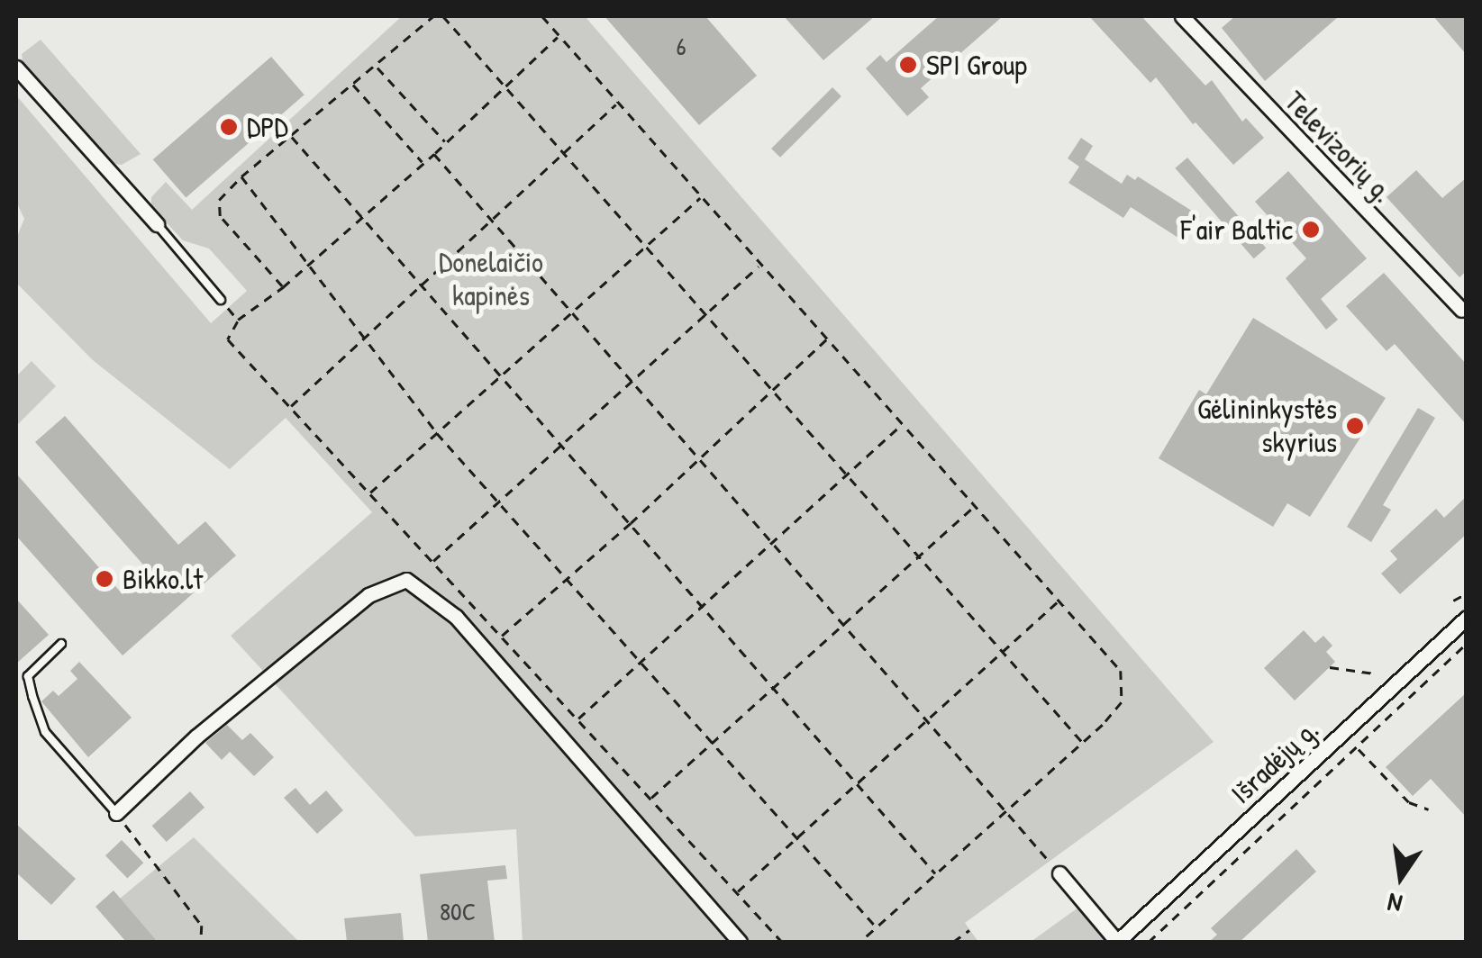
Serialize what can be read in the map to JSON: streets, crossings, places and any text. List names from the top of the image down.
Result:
{
  "streets": {
    "street": ["Televizorių g.", "Išradėjų g."]
  },
  "parks": ["Donelaičio kapinės"],
  "places": [
    "SPI Group",
    "DPD",
    "F'air Baltic",
    "Gėlininkystės skyrius",
    "Bikko.lt"
  ],
  "house_numbers": ["6", "80C"],
  "north": "bottom"
}
